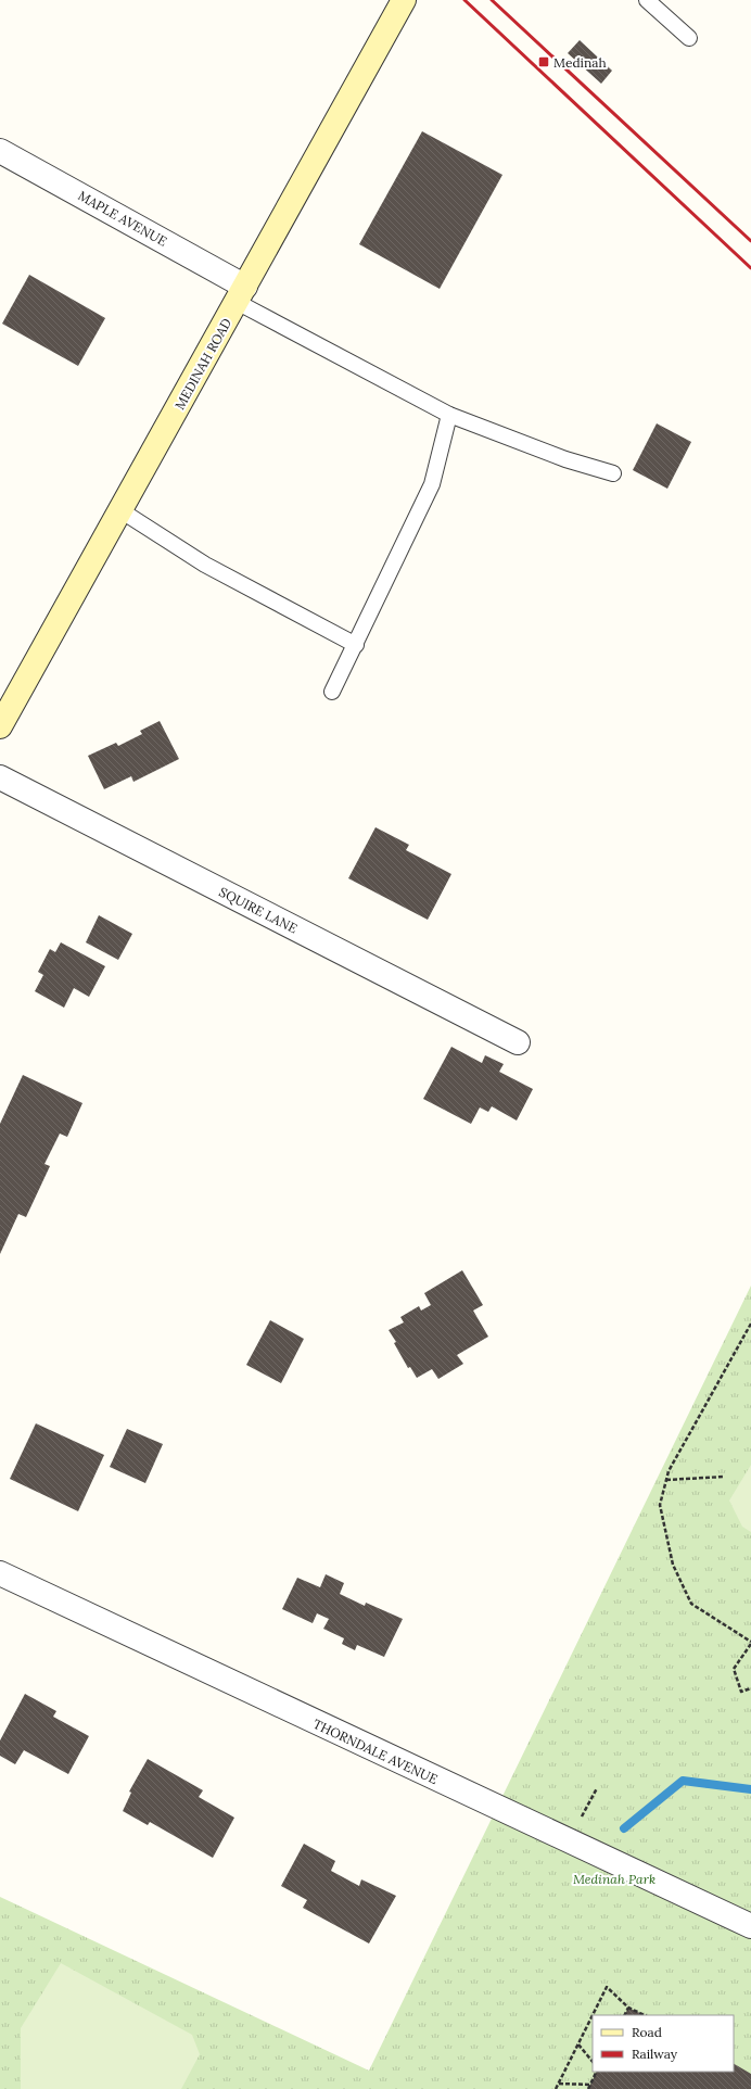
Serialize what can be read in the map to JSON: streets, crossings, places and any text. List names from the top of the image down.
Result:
{
  "streets": {
    "main road": ["MEDINAH ROAD"],
    "street": ["MAPLE AVENUE", "SQUIRE LANE", "THORNDALE AVENUE"]
  },
  "crossings": [
    ["MAPLE AVENUE", "MEDINAH ROAD"]
  ],
  "parks": ["Medinah Park"],
  "places": {
    "transit": ["Medinah"]
  },
  "legend": ["Road", "Railway"]
}
